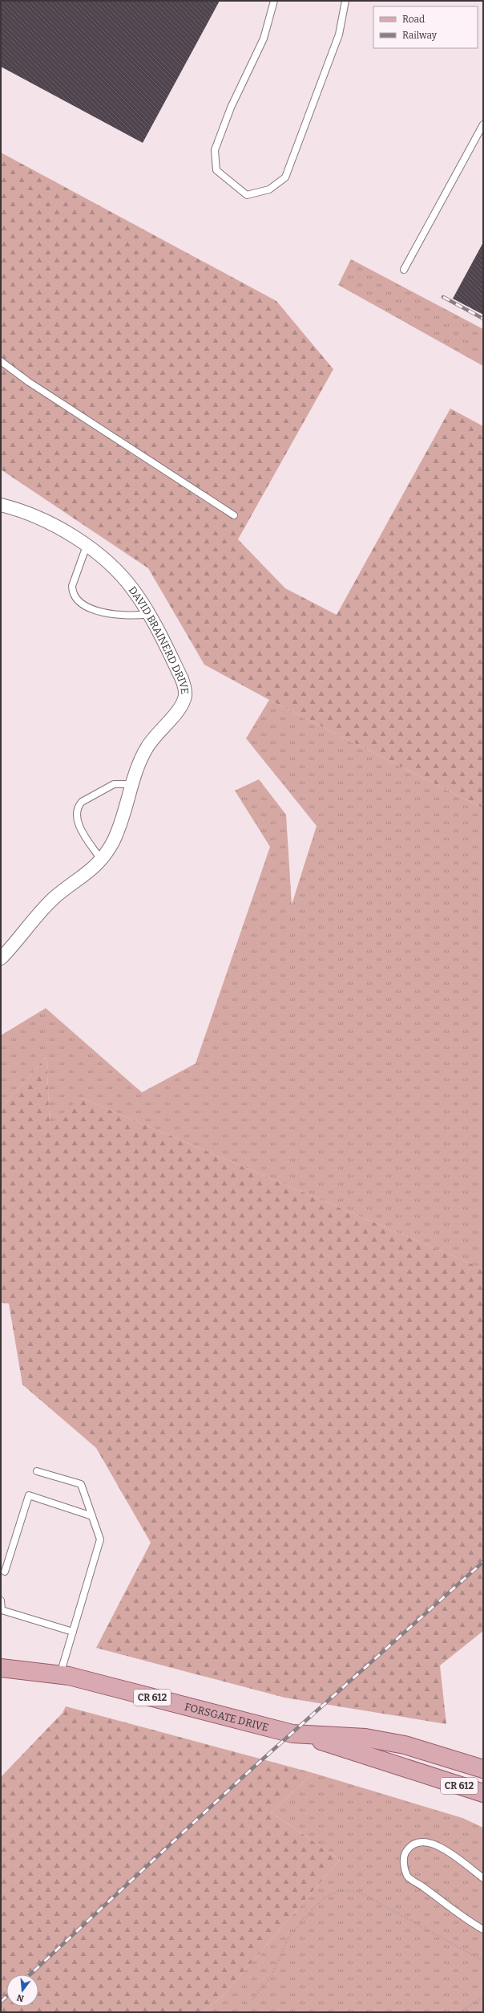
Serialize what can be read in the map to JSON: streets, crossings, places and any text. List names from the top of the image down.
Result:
{
  "streets": {
    "main road": ["CR 612", "FORSGATE DRIVE"],
    "street": ["DAVID BRAINERD DRIVE"]
  },
  "legend": ["Road", "Railway"],
  "north": "bottom"
}
